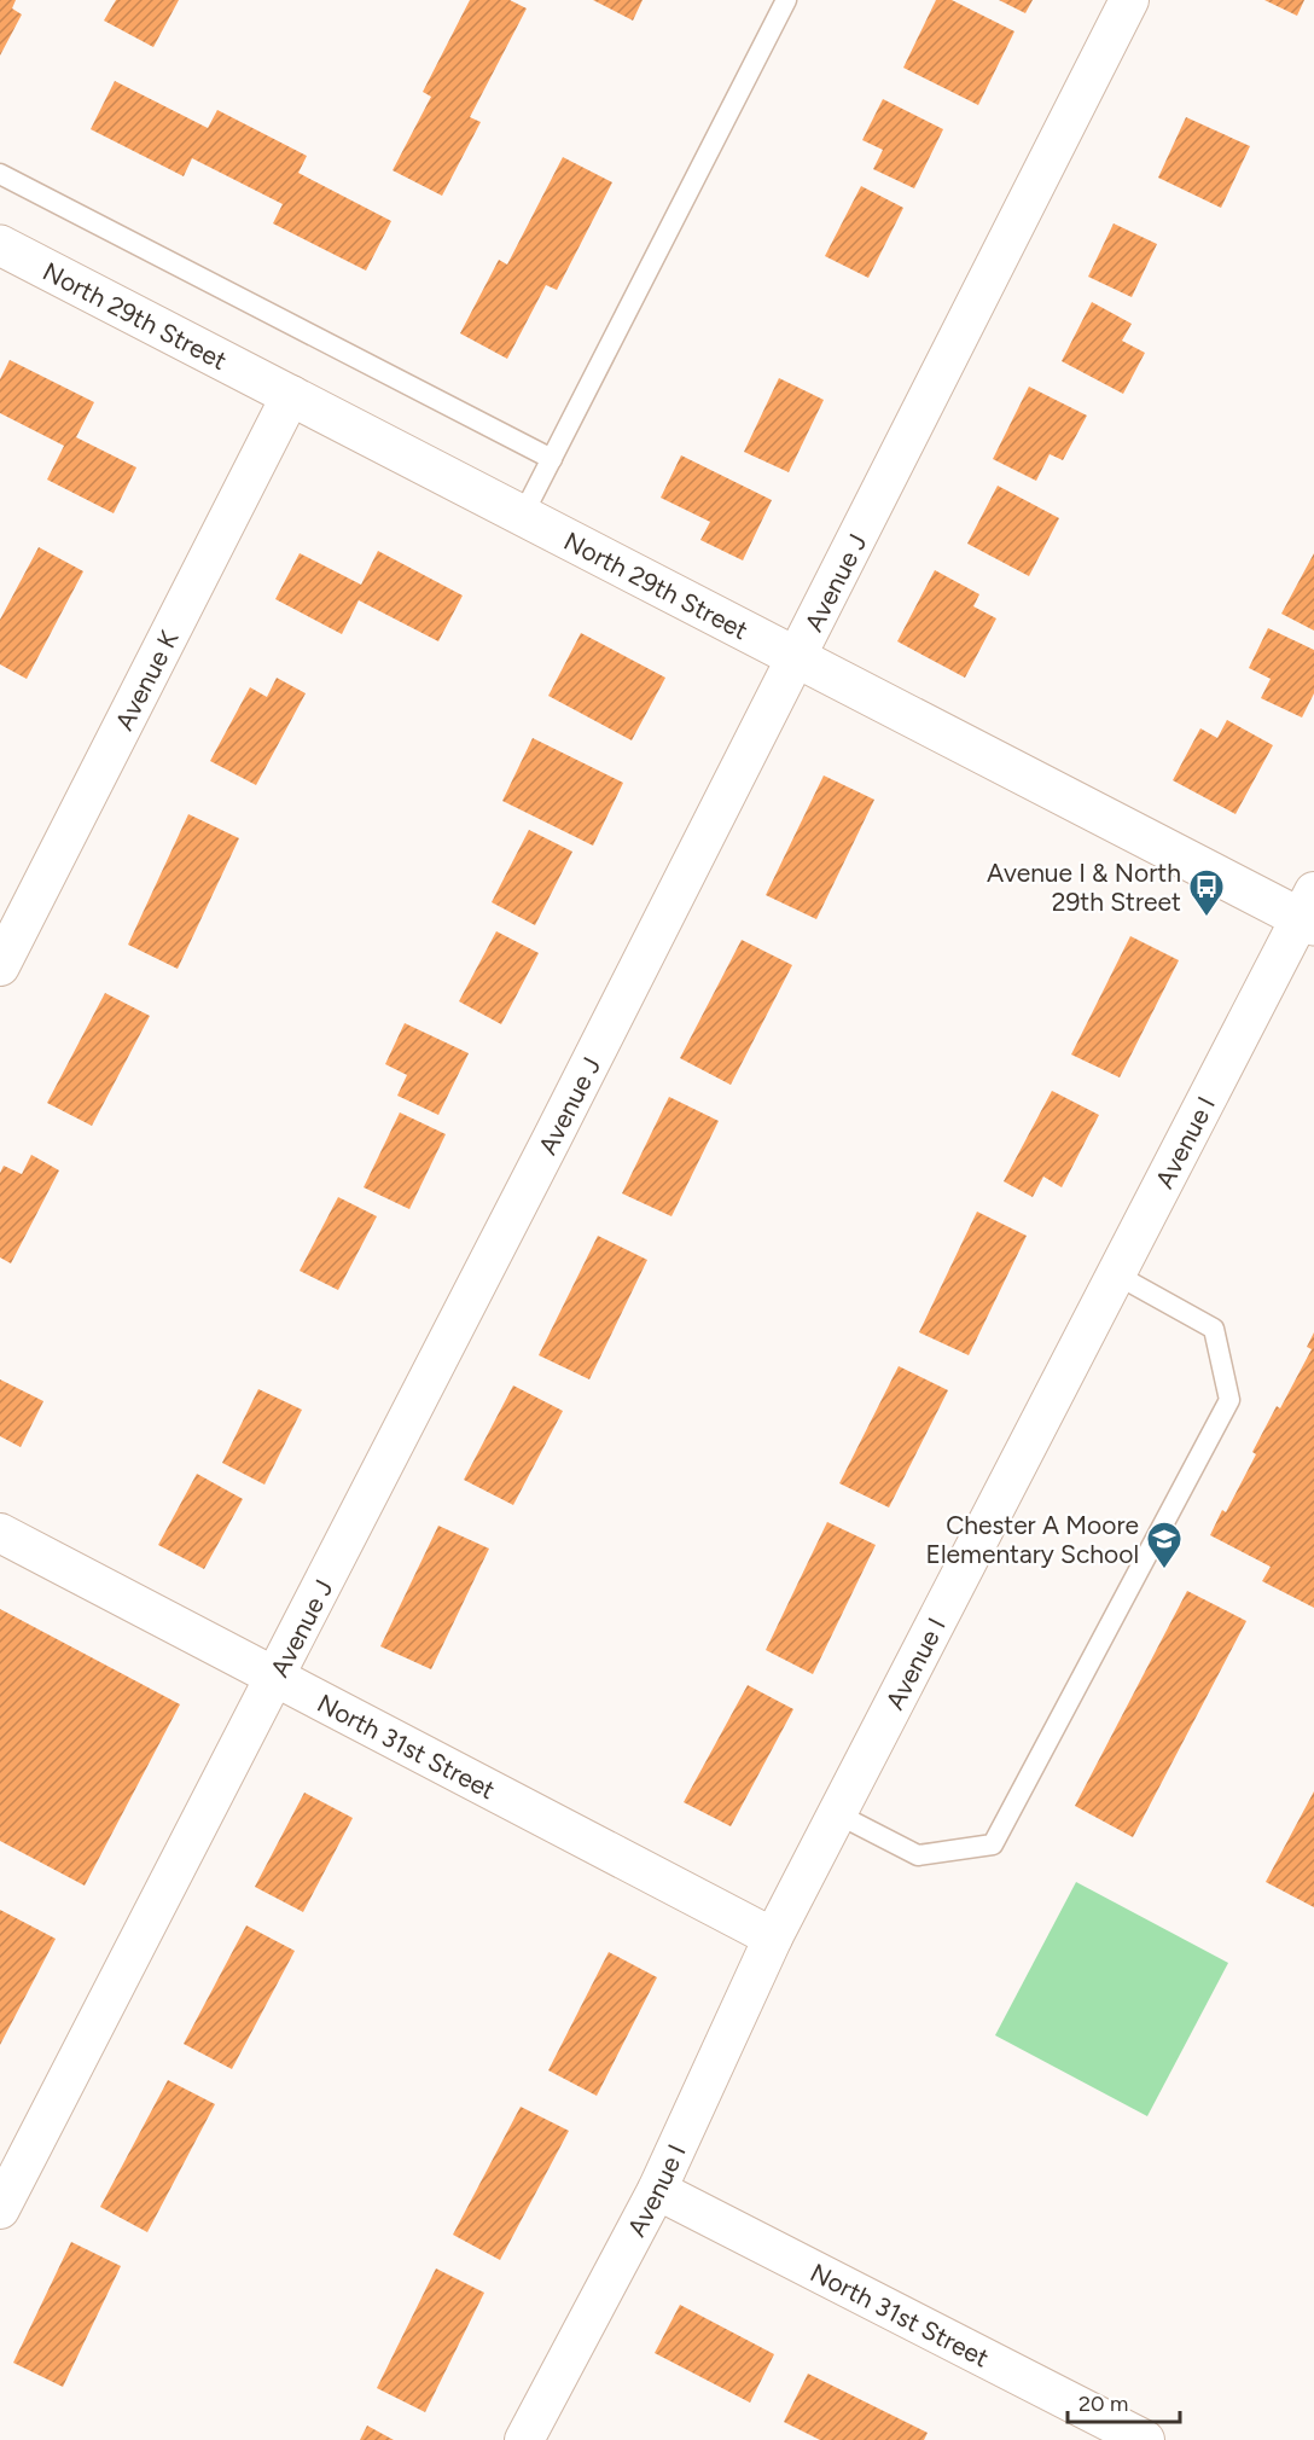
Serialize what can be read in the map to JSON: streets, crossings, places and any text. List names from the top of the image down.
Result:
{
  "streets": {
    "street": [
      "North 29th Street",
      "Avenue J",
      "Avenue K",
      "Avenue I",
      "North 31st Street"
    ]
  },
  "crossings": [
    ["North 29th Street", "Avenue J"],
    ["North 29th Street", "Avenue K"],
    ["North 29th Street", "Avenue I"],
    ["Avenue J", "North 31st Street"],
    ["Avenue I", "North 31st Street"]
  ],
  "places": {
    "bus stop": ["Avenue I & North 29th Street"],
    "school or university": ["Chester A Moore Elementary School"]
  },
  "scale_bar": "20 m"
}
